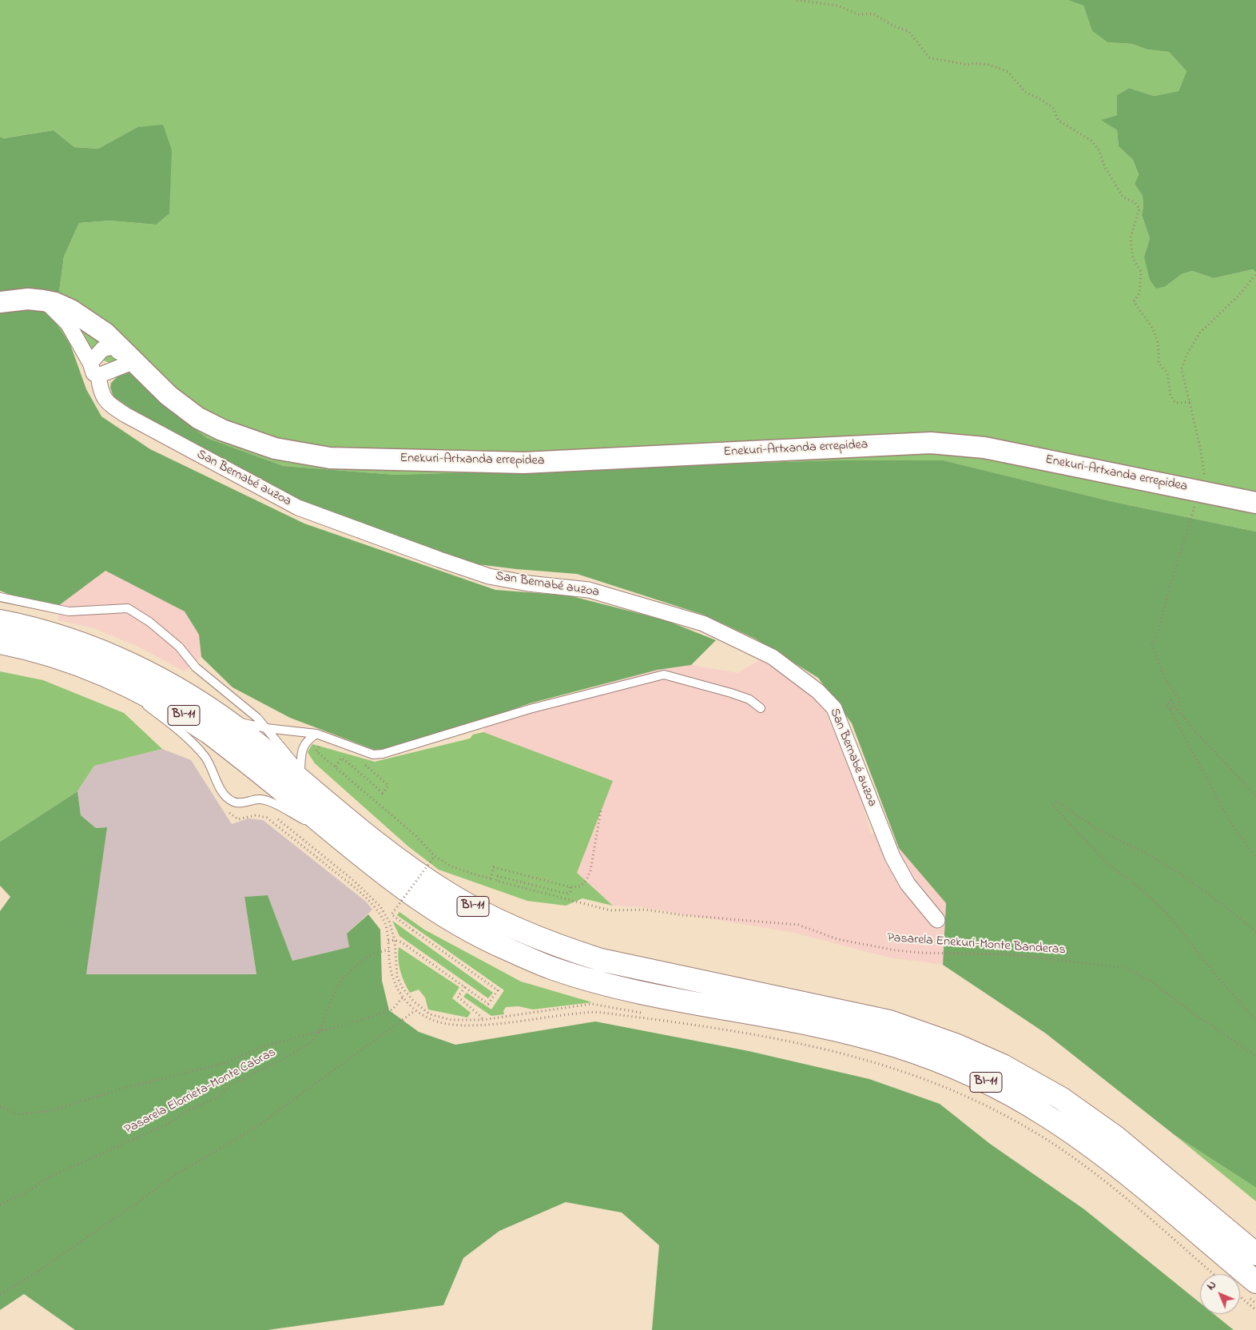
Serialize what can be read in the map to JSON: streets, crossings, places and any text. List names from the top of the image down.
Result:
{
  "streets": {
    "main road": ["BI-11"],
    "street": ["Enekuri-Artxanda errepidea", "San Bernabé auzoa"],
    "path": ["Pasarela Enekuri-Monte Banderas", "Pasarela Elorrieta-Monte Cabras"]
  },
  "crossings": [
    ["Enekuri-Artxanda errepidea", "San Bernabé auzoa"]
  ],
  "north": "top left"
}
